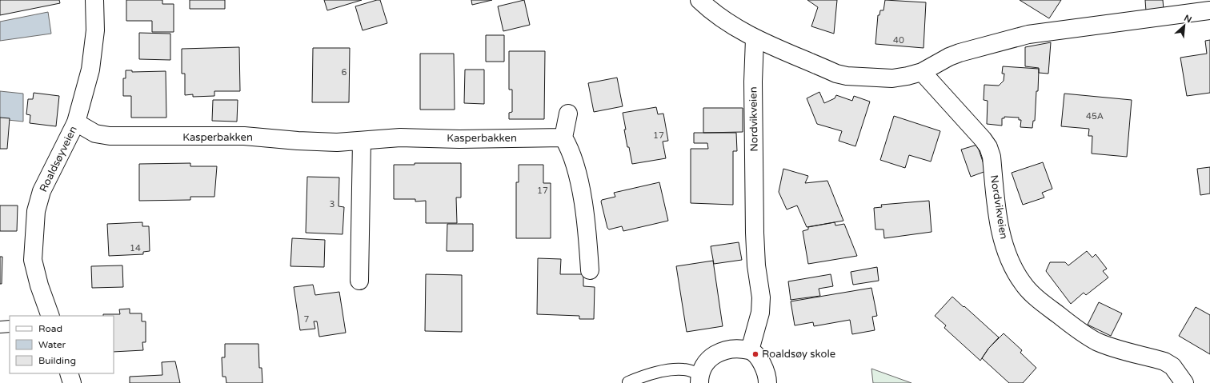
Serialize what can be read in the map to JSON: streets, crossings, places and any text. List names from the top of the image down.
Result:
{
  "streets": {
    "street": ["Nordvikveien", "Kasperbakken", "Roaldsøyveien"]
  },
  "crossings": [
    ["Kasperbakken", "Roaldsøyveien"]
  ],
  "places": ["Roaldsøy skole"],
  "house_numbers": [
    "40",
    "6",
    "45A",
    "17",
    "17",
    "3",
    "14",
    "7"
  ],
  "legend": ["Road", "Water", "Building"],
  "north": "top right"
}
